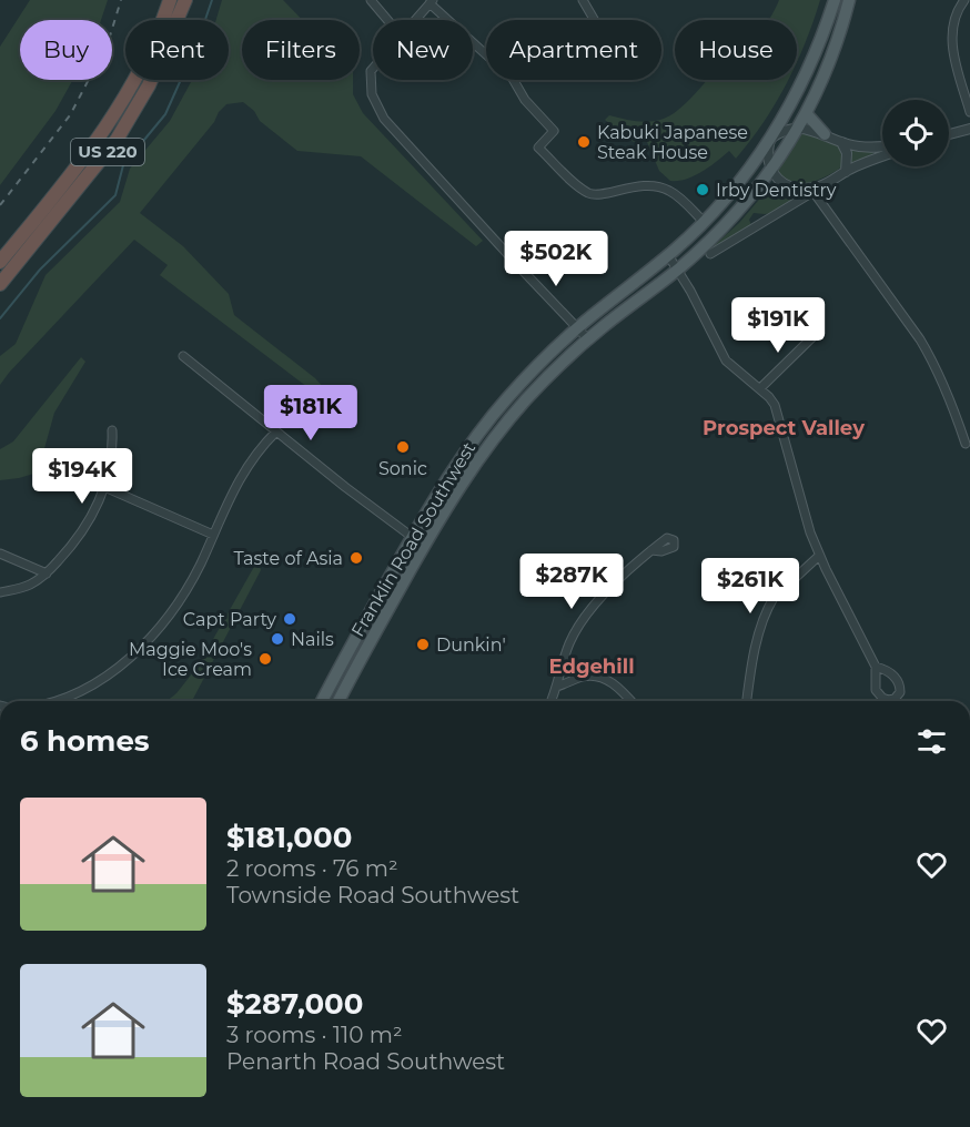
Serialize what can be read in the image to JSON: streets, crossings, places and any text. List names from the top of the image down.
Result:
{
  "streets": {
    "highway": ["US 220"],
    "main road": ["Franklin Road Southwest"]
  },
  "districts": ["Prospect Valley", "Edgehill"],
  "places": [
    "Kabuki Japanese Steak House",
    "Irby Dentistry",
    "Sonic",
    "Taste of Asia",
    "Capt Party",
    "Nails",
    "Dunkin'",
    "Maggie Moo's Ice Cream"
  ],
  "page": {
    "chip": [
      "Buy",
      "Rent",
      "Filters",
      "New",
      "Apartment",
      "House"
    ],
    "price": [
      "$502K",
      "$191K",
      "$181K",
      "$194K",
      "$287K",
      "$261K"
    ],
    "heading": "6 homes",
    "list": [
      {
        "name": "$181,000",
        "note": "2 rooms · 76 m² · Townside Road Southwest"
      },
      {
        "name": "$287,000",
        "note": "3 rooms · 110 m² · Penarth Road Southwest"
      }
    ]
  }
}
